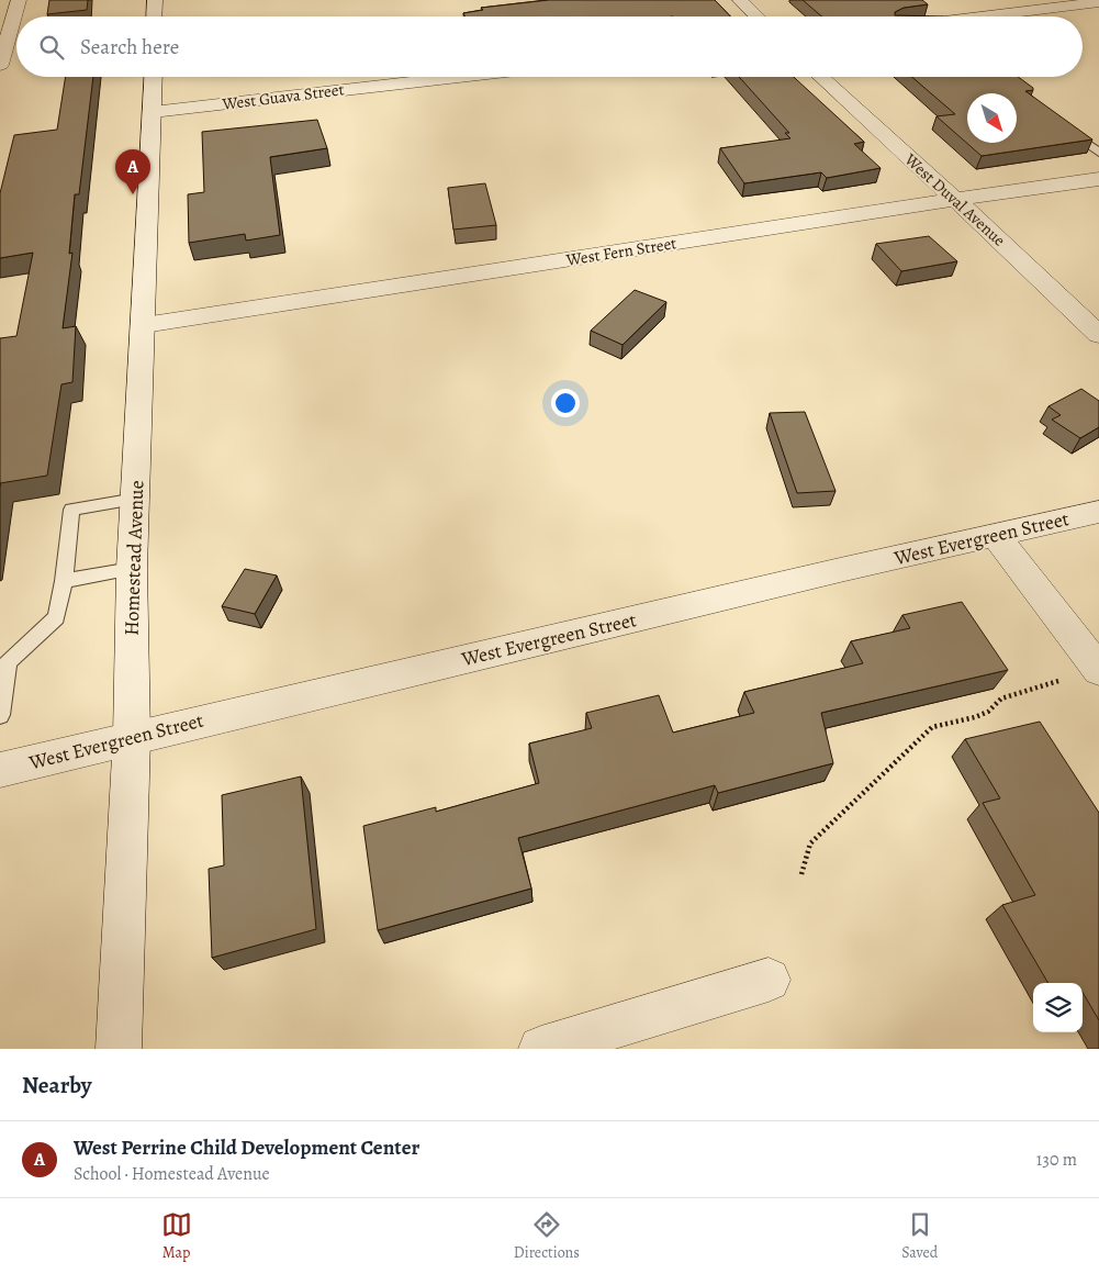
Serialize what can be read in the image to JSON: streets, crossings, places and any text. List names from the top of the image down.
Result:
{
  "streets": {
    "street": [
      "West Guava Street",
      "West Duval Avenue",
      "West Fern Street",
      "West Evergreen Street",
      "Homestead Avenue"
    ]
  },
  "crossings": [
    ["West Guava Street", "Homestead Avenue"],
    ["West Duval Avenue", "West Fern Street"],
    ["West Fern Street", "Homestead Avenue"],
    ["West Evergreen Street", "Homestead Avenue"]
  ],
  "north": "bottom right",
  "page": {
    "search": "Search here",
    "pins": "A",
    "heading": "Nearby",
    "list": [
      {
        "mark": "A",
        "name": "West Perrine Child Development Center",
        "note": "School · Homestead Avenue",
        "value": "130 m"
      }
    ],
    "nav": ["Map", "Directions", "Saved"]
  }
}
